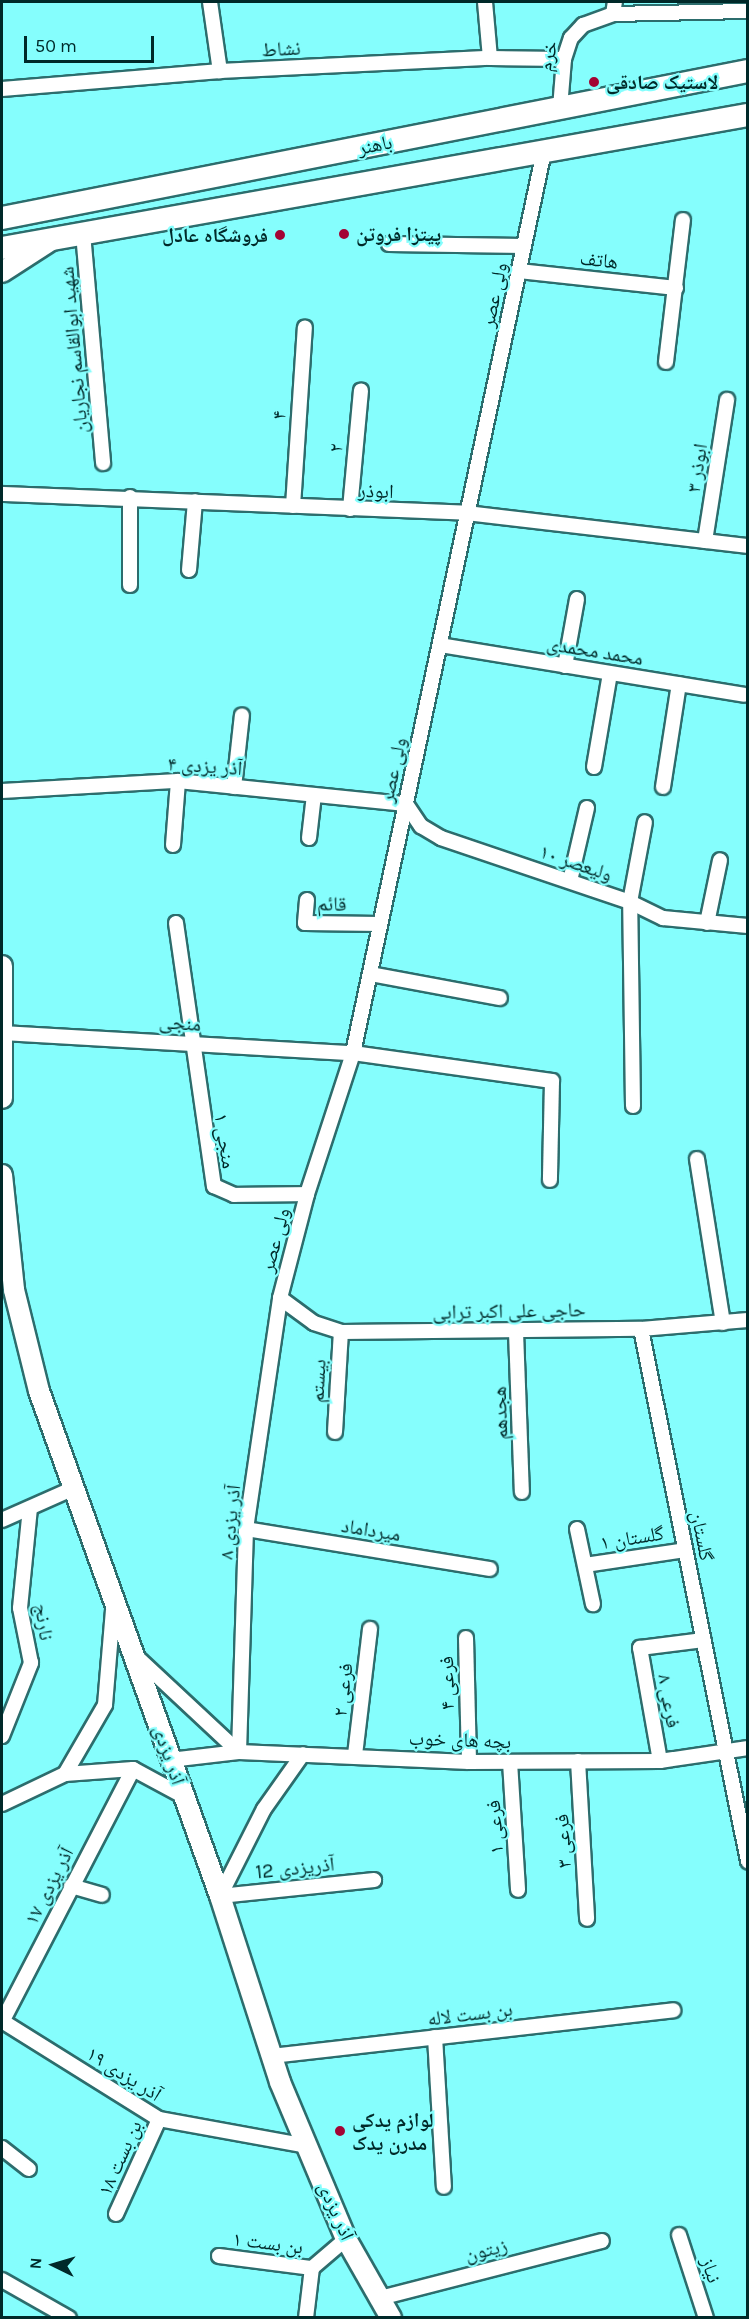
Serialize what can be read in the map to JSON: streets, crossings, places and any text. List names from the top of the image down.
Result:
{
  "streets": {
    "main road": ["باهنر"],
    "street": [
      "نشاط",
      "خرم",
      "هاتف",
      "ولی عصر",
      "شهید ابوالقاسم نجاریان",
      "۴",
      "۲",
      "ابوذر ۳",
      "ابوذر",
      "محمد محمدی",
      "۴ آذر یزدی",
      "۱۰ ولیعصر",
      "قائم",
      "منجی",
      "منجی ۱",
      "حاجی علی اکبر ترابی",
      "بیستم",
      "هجدهم",
      "۸ آذر یزدی",
      "میرداماد",
      "گلستان",
      "گلستان ۱",
      "نارنج",
      "فرعی ۴",
      "فرعی ۲",
      "فرعی ۸",
      "بچه های خوب",
      "آذر یزدی",
      "فرعی ۱",
      "فرعی ۳",
      "آذریزدی 12",
      "آذر یزدی ۱۷",
      "بن بست لاله",
      "آذر یزدی ۱۹",
      "بن بست ۱۸",
      "بن بست ۱",
      "زیتون",
      "نیاز"
    ]
  },
  "crossings": [
    ["نشاط", "خرم"],
    ["خرم", "باهنر"],
    ["باهنر", "ولی عصر"],
    ["باهنر", "شهید ابوالقاسم نجاریان"],
    ["هاتف", "ولی عصر"],
    ["ولی عصر", "ابوذر"],
    ["ولی عصر", "محمد محمدی"],
    ["ولی عصر", "۴ آذر یزدی"],
    ["ولی عصر", "۱۰ ولیعصر"],
    ["ولی عصر", "قائم"],
    ["ولی عصر", "منجی"],
    ["ولی عصر", "منجی ۱"],
    ["ولی عصر", "حاجی علی اکبر ترابی"],
    ["ولی عصر", "۸ آذر یزدی"],
    ["۴", "ابوذر"],
    ["۲", "ابوذر"],
    ["ابوذر ۳", "ابوذر"],
    ["۴ آذر یزدی", "۱۰ ولیعصر"],
    ["منجی", "منجی ۱"],
    ["حاجی علی اکبر ترابی", "بیستم"],
    ["حاجی علی اکبر ترابی", "هجدهم"],
    ["حاجی علی اکبر ترابی", "۸ آذر یزدی"],
    ["حاجی علی اکبر ترابی", "گلستان"],
    ["۸ آذر یزدی", "میرداماد"],
    ["۸ آذر یزدی", "بچه های خوب"],
    ["گلستان", "گلستان ۱"],
    ["گلستان", "فرعی ۸"],
    ["گلستان", "بچه های خوب"],
    ["فرعی ۴", "بچه های خوب"],
    ["فرعی ۲", "بچه های خوب"],
    ["فرعی ۸", "بچه های خوب"],
    ["بچه های خوب", "آذر یزدی"],
    ["بچه های خوب", "فرعی ۱"],
    ["بچه های خوب", "فرعی ۳"],
    ["آذر یزدی", "آذریزدی 12"],
    ["آذر یزدی", "بن بست لاله"],
    ["آذر یزدی", "آذر یزدی ۱۹"],
    ["آذر یزدی", "زیتون"],
    ["آذر یزدی ۱۷", "آذر یزدی ۱۹"],
    ["آذر یزدی ۱۹", "بن بست ۱۸"]
  ],
  "places": [
    "لاستیک صادقی",
    "پیتزا فروتن",
    "فروشگاه عادل",
    "لوازم یدکی مدرن یدک"
  ],
  "scale_bar": "50 m",
  "north": "left"
}
